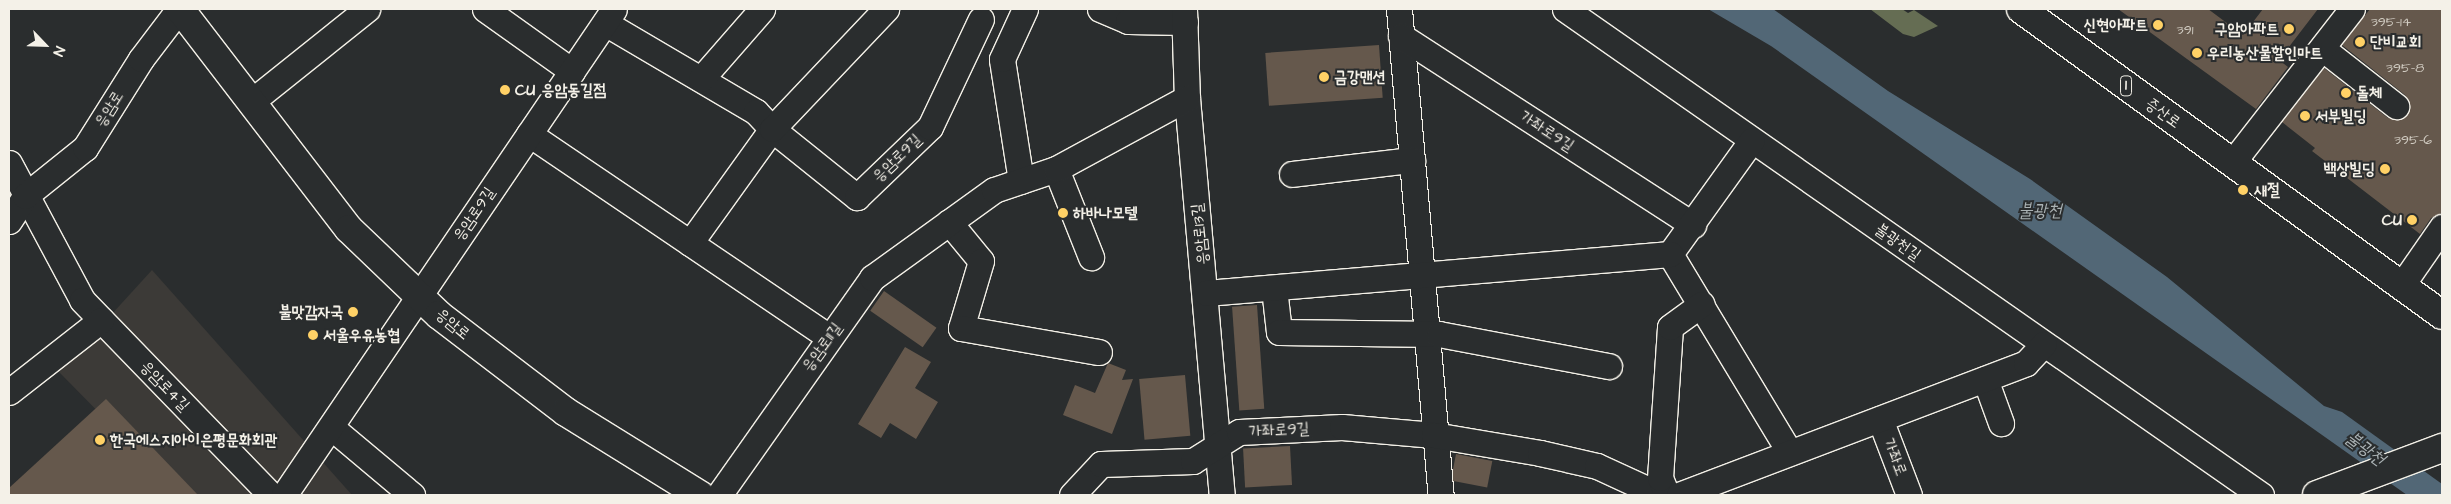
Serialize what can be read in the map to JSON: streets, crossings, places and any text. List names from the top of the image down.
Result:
{
  "streets": {
    "main road": ["1", "응암로", "증산로"],
    "street": [
      "가좌로9길",
      "응암로9길",
      "응암로13길",
      "불광천길",
      "응암로11길",
      "응암로4길",
      "가좌로"
    ]
  },
  "crossings": [
    ["응암로", "응암로9길"],
    ["응암로", "응암로4길"],
    ["가좌로9길", "응암로13길"],
    ["응암로13길", "응암로11길"]
  ],
  "water": ["불광천"],
  "places": [
    "신현아파트",
    "구암아파트",
    "단비교회",
    "우리농산물할인마트",
    "금강맨션",
    "CU 응암동길점",
    "돌체",
    "서부빌딩",
    "백상빌딩",
    "새절",
    "하바나모텔",
    "CU",
    "불맛감자국",
    "서울우유농협",
    "한국에스지아이은평문화회관"
  ],
  "house_numbers": [
    "395-14",
    "391",
    "395-8",
    "395-6"
  ],
  "north": "bottom right"
}
